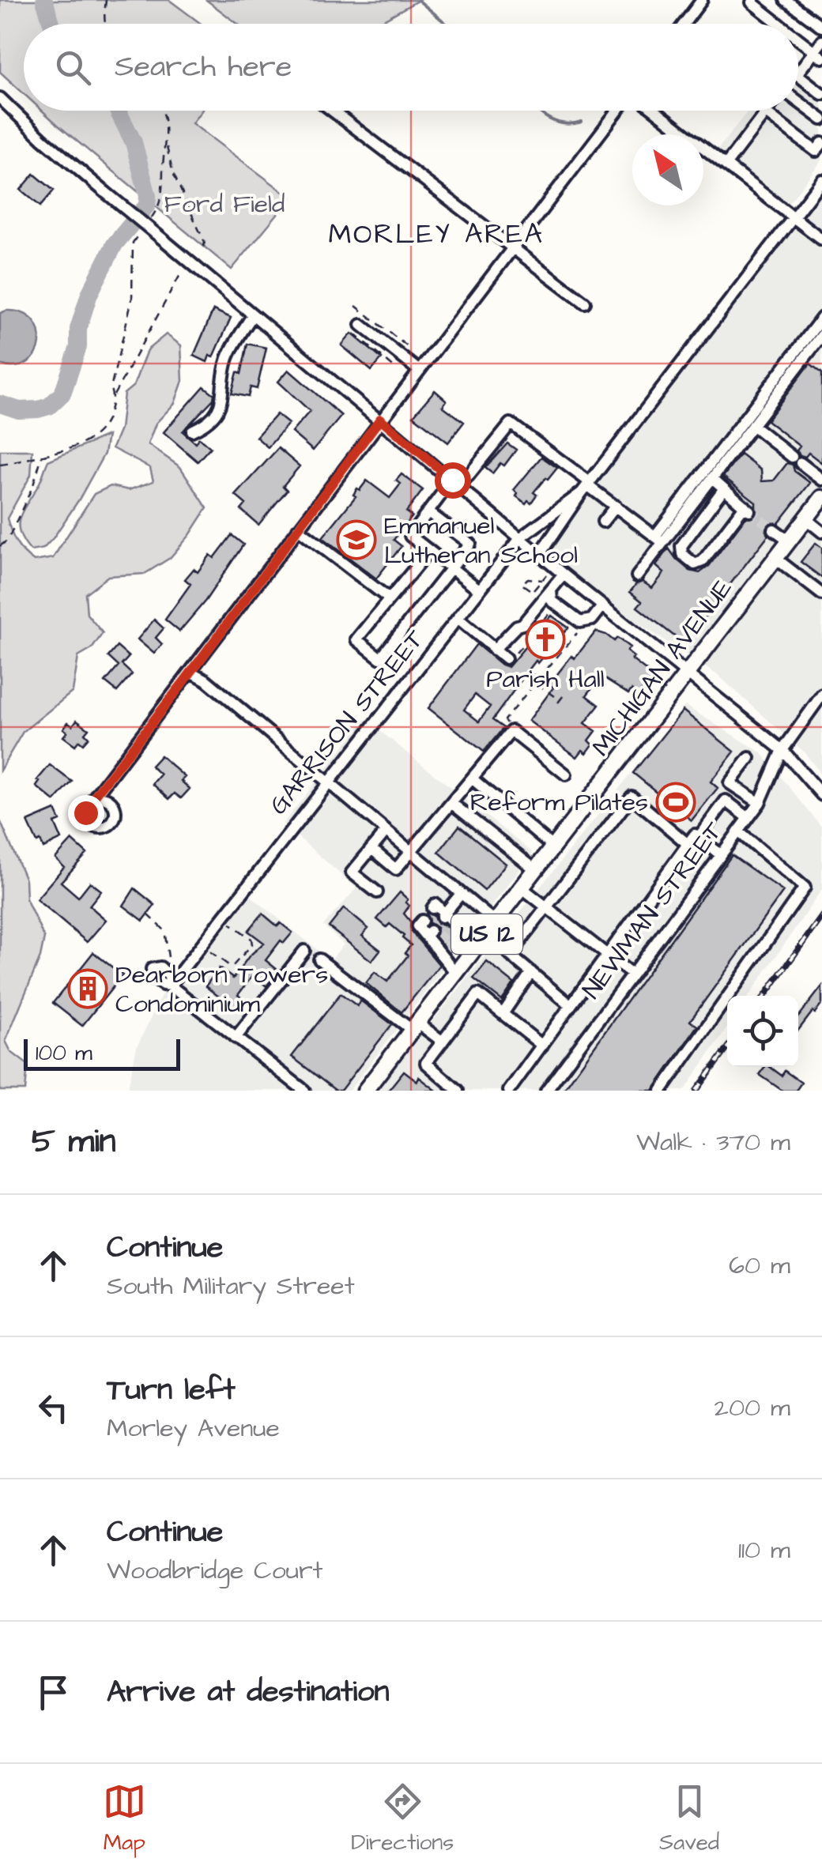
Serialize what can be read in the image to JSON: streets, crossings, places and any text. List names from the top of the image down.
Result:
{
  "streets": {
    "main road": ["MICHIGAN AVENUE", "US 12"],
    "street": ["GARRISON STREET", "NEWMAN STREET"]
  },
  "districts": ["MORLEY AREA"],
  "parks": ["Ford Field"],
  "places": {
    "school or university": ["Emmanuel Lutheran School"],
    "church": ["Parish Hall"],
    "sports": ["Reform Pilates"],
    "building": ["Dearborn Towers Condominium"]
  },
  "scale_bar": "100 m",
  "north": "top left",
  "page": {
    "search": "Search here",
    "scale": "100 m",
    "heading": ["5 min", "Walk · 370 m"],
    "list": [
      ["Continue", "South Military Street", "60 m"],
      ["Turn left", "Morley Avenue", "200 m"],
      ["Continue", "Woodbridge Court", "110 m"],
      "Arrive at destination"
    ],
    "nav": ["Map", "Directions", "Saved"]
  }
}
